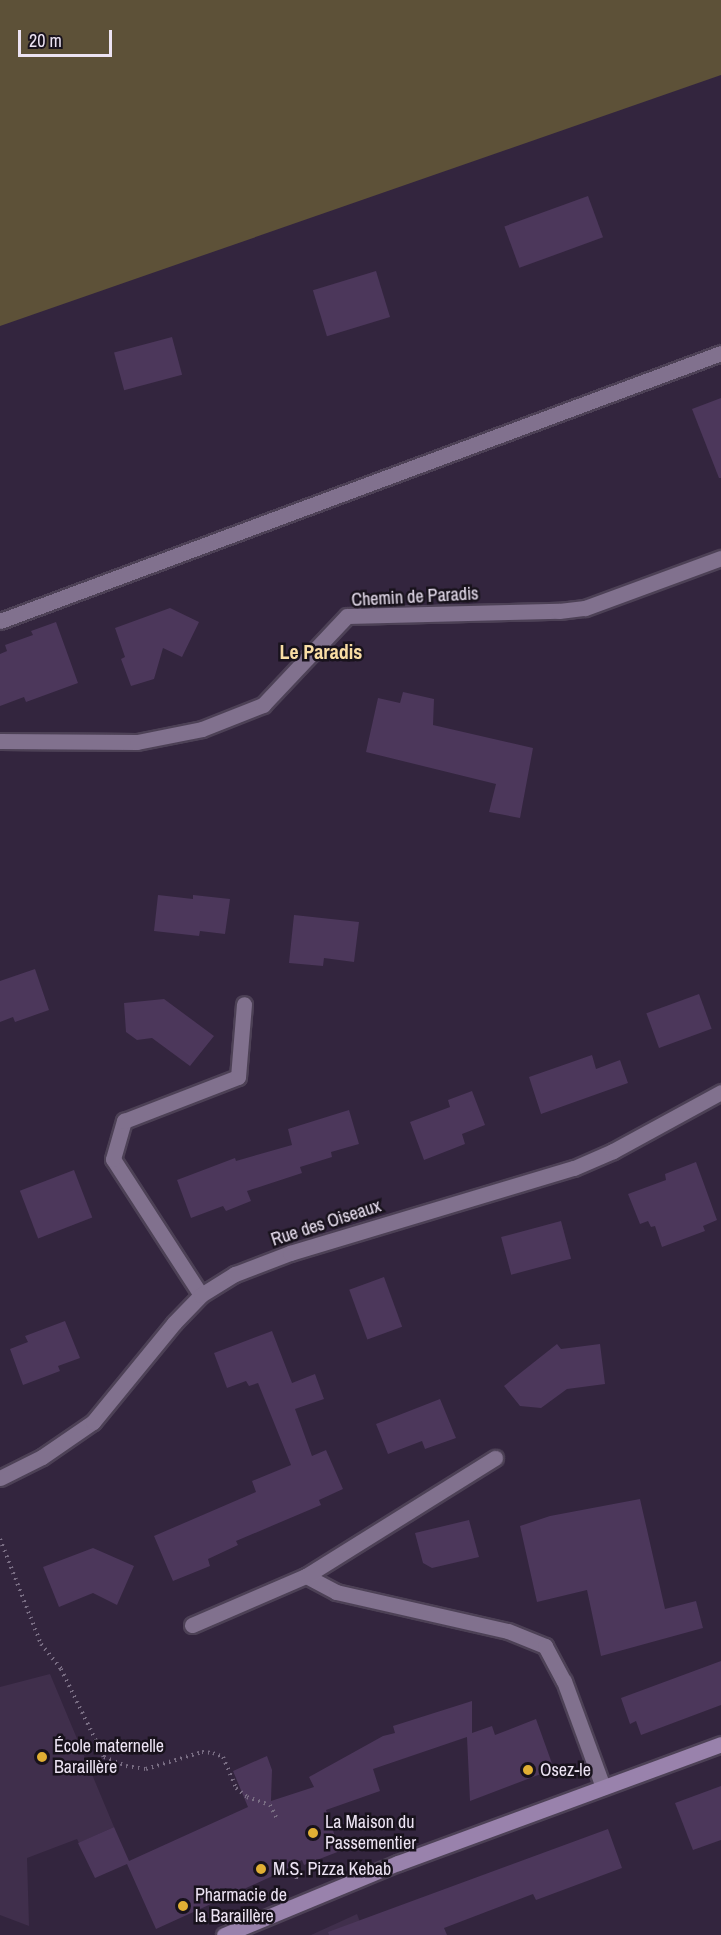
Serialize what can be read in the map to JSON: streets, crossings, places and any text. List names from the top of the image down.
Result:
{
  "streets": {
    "street": ["Chemin de Paradis", "Rue des Oiseaux"]
  },
  "districts": ["Le Paradis"],
  "places": [
    "École maternelle Baraillère",
    "Osez-le",
    "La Maison du Passementier",
    "M.S. Pizza Kebab",
    "Pharmacie de la Baraillère"
  ],
  "scale_bar": "20 m"
}
